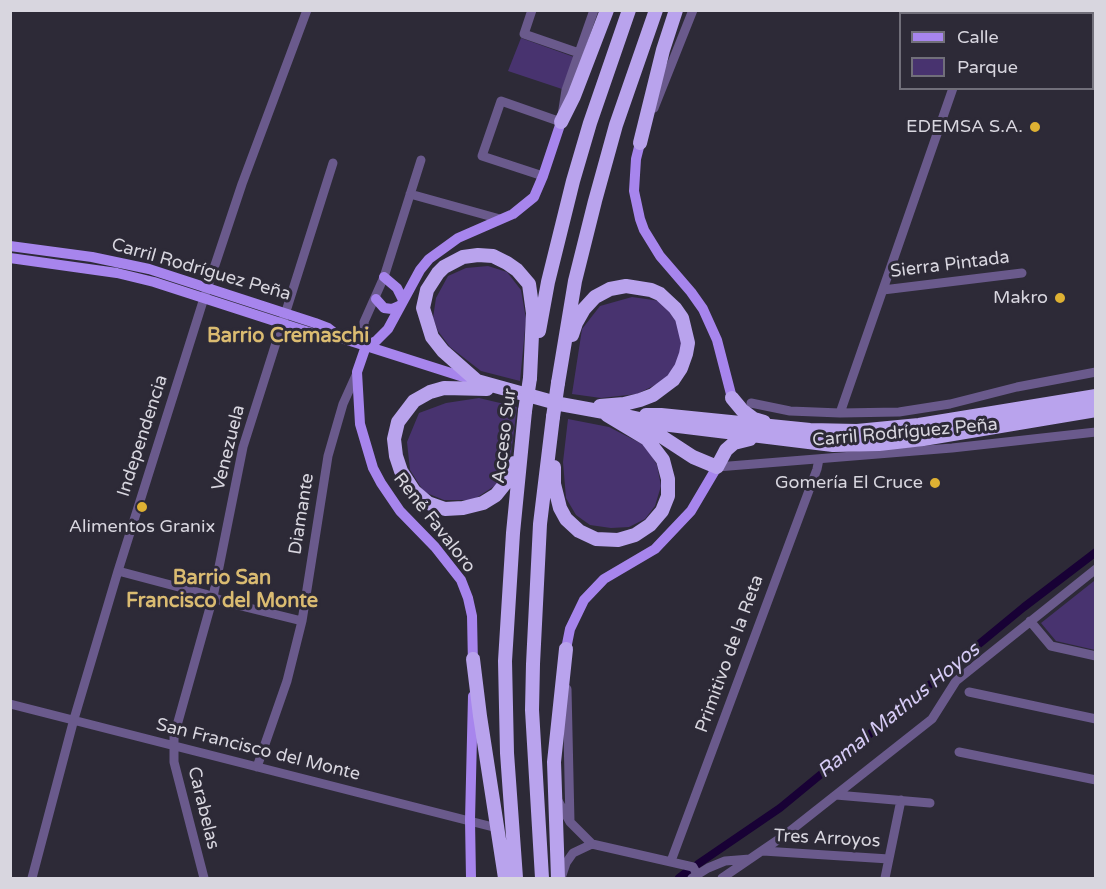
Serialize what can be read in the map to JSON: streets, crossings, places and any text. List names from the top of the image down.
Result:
{
  "streets": {
    "highway": ["Carril Rodríguez Peña", "Acceso Sur"],
    "main road": ["René Favaloro"],
    "street": [
      "Sierra Pintada",
      "Independencia",
      "Venezuela",
      "Diamante",
      "Primitivo de la Reta",
      "San Francisco del Monte",
      "Carabelas",
      "Tres Arroyos"
    ]
  },
  "crossings": [
    ["Carril Rodríguez Peña", "Independencia"],
    ["Carril Rodríguez Peña", "Venezuela"],
    ["Carril Rodríguez Peña", "René Favaloro"],
    ["Carril Rodríguez Peña", "Primitivo de la Reta"],
    ["Independencia", "San Francisco del Monte"],
    ["Venezuela", "San Francisco del Monte"],
    ["Venezuela", "Carabelas"],
    ["Diamante", "René Favaloro"],
    ["Diamante", "San Francisco del Monte"],
    ["René Favaloro", "San Francisco del Monte"],
    ["San Francisco del Monte", "Carabelas"]
  ],
  "districts": ["Barrio Cremaschi", "Barrio San Francisco del Monte"],
  "water": ["Ramal Mathus Hoyos"],
  "places": [
    "EDEMSA S.A.",
    "Makro",
    "Gomería El Cruce",
    "Alimentos Granix"
  ],
  "legend": ["Calle", "Parque"]
}
